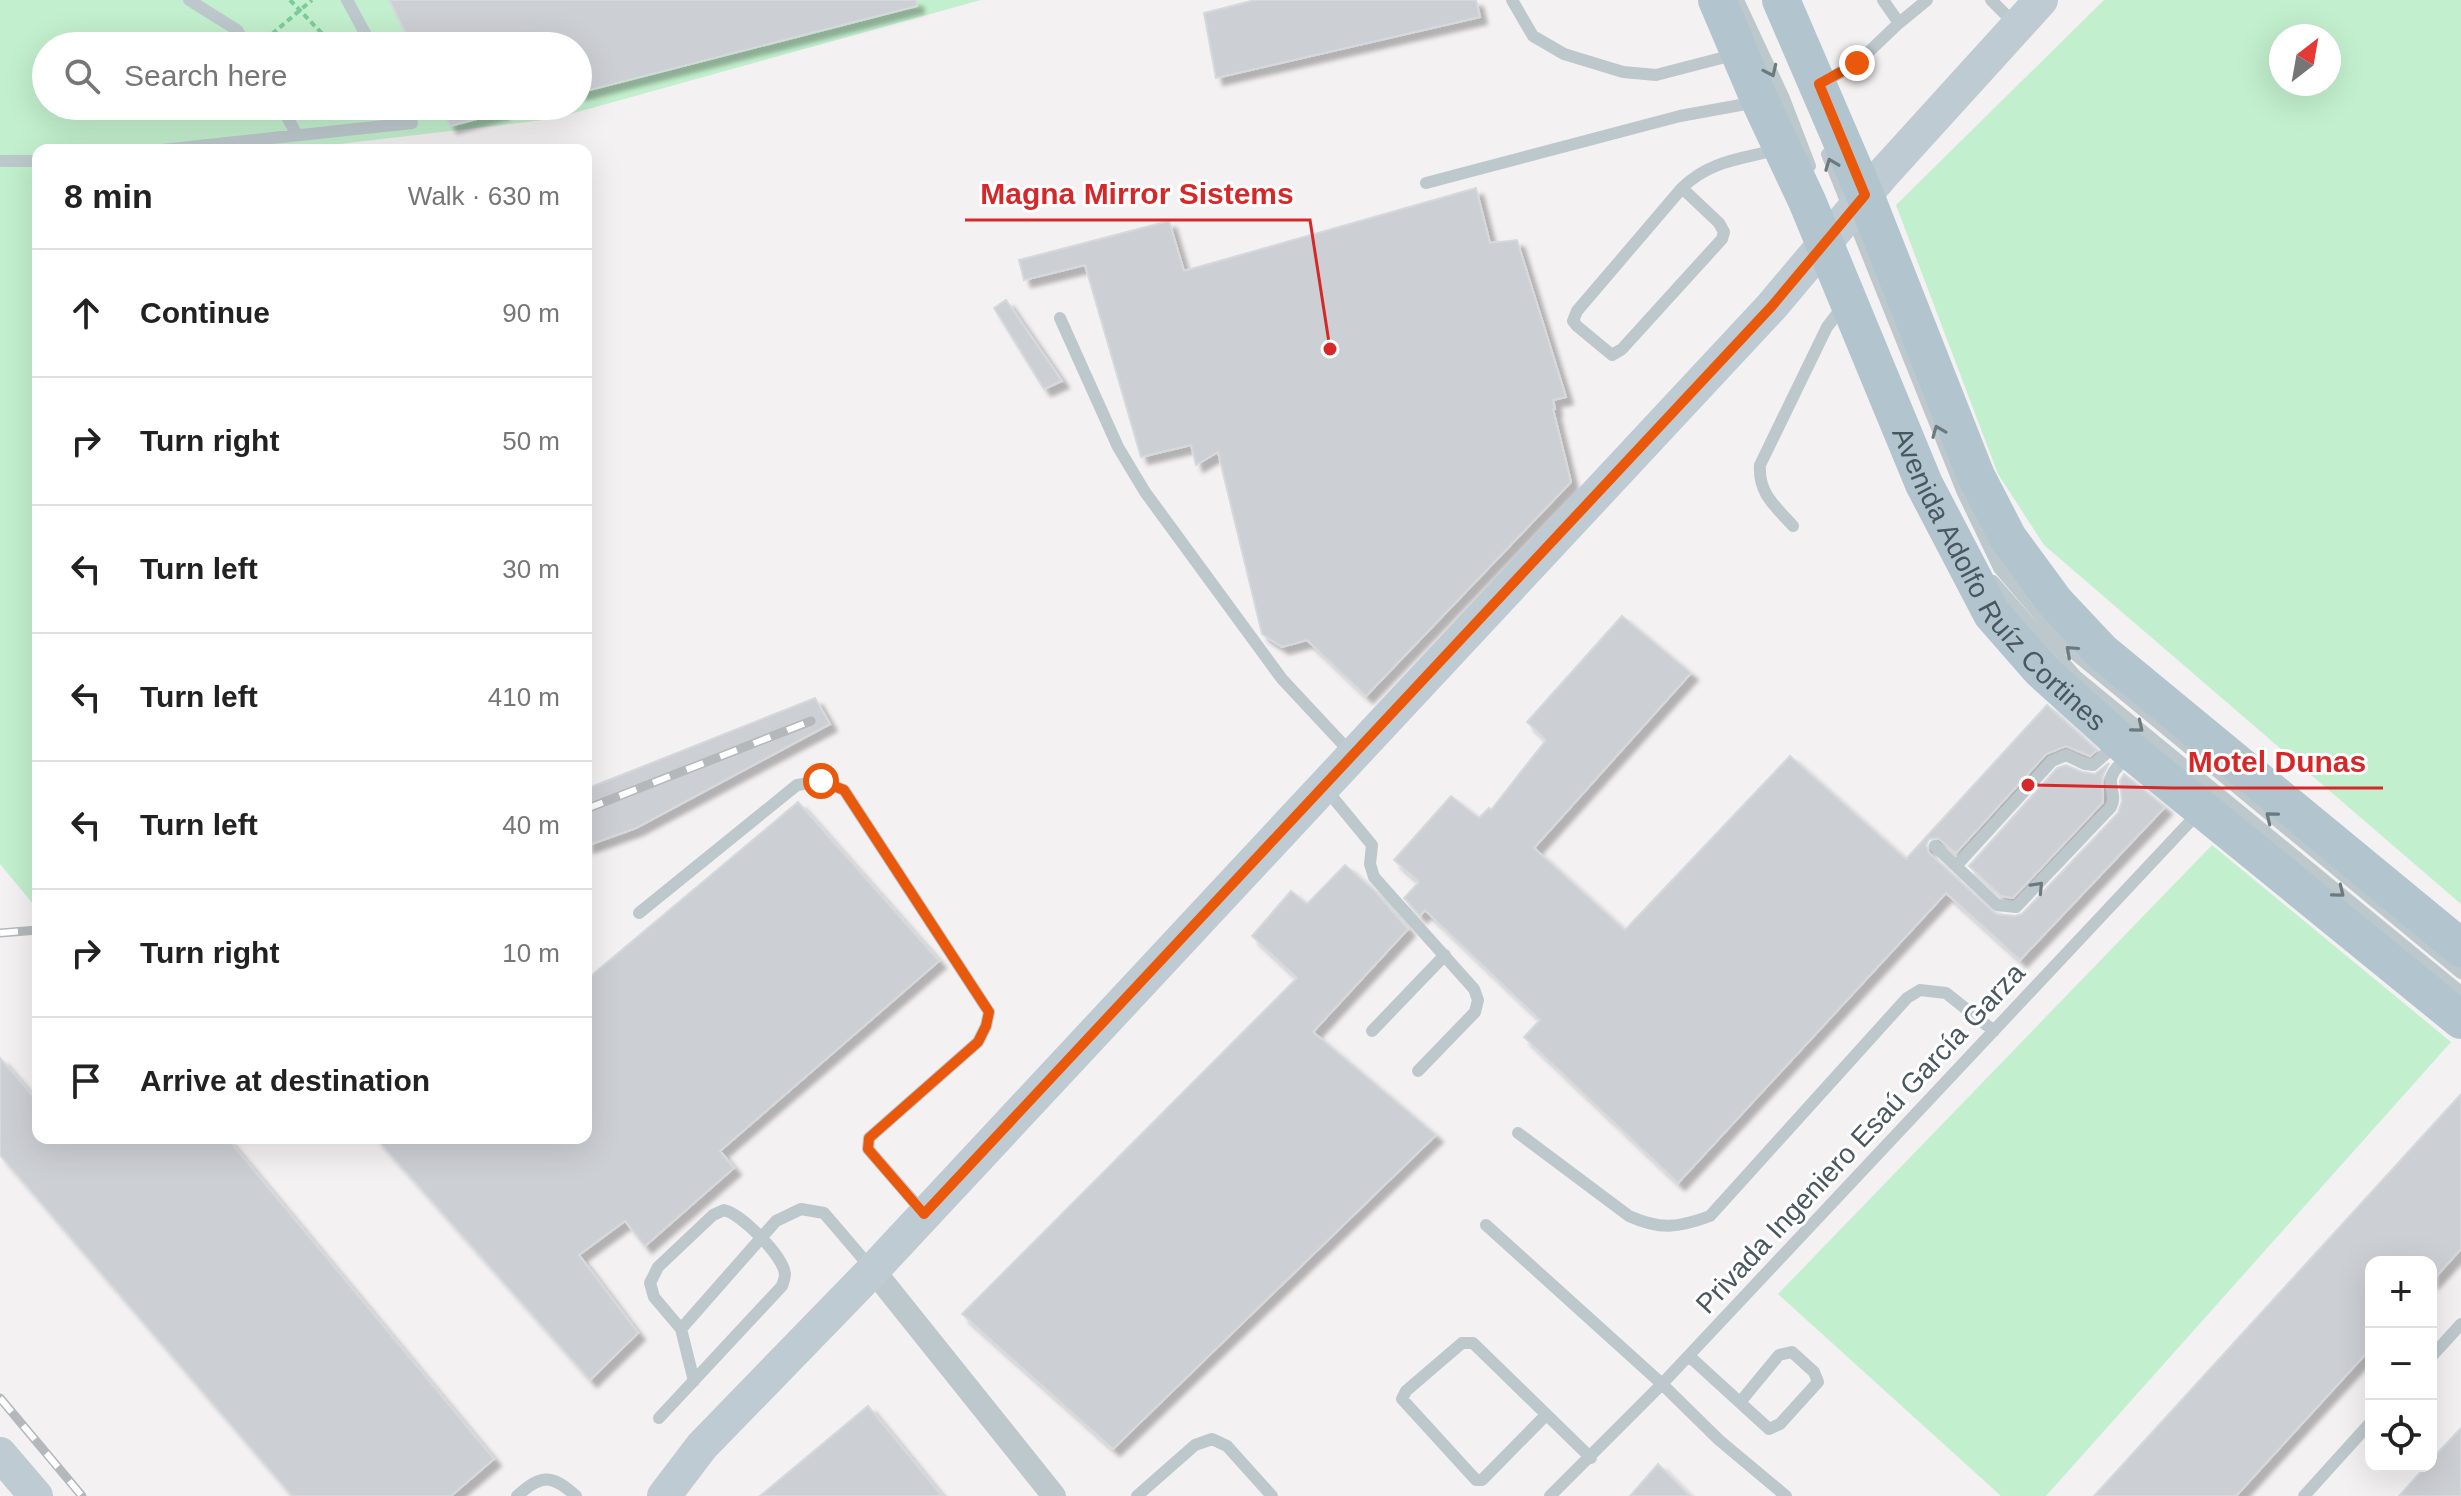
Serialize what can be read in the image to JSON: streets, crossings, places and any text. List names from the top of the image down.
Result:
{
  "streets": {
    "main road": ["Avenida Adolfo Ruíz Cortines"],
    "lane": ["Privada Ingeniero Esaú García Garza"]
  },
  "crossings": [
    ["Avenida Adolfo Ruíz Cortines", "Privada Ingeniero Esaú García Garza"]
  ],
  "places": ["Magna Mirror Sistems", "Motel Dunas"],
  "north": "top right",
  "page": {
    "search": "Search here",
    "heading": ["8 min", "Walk · 630 m"],
    "list": [
      ["Continue", "90 m"],
      ["Turn right", "50 m"],
      ["Turn left", "30 m"],
      ["Turn left", "410 m"],
      ["Turn left", "40 m"],
      ["Turn right", "10 m"],
      "Arrive at destination"
    ],
    "map_buttons": ["+", "−"]
  }
}
